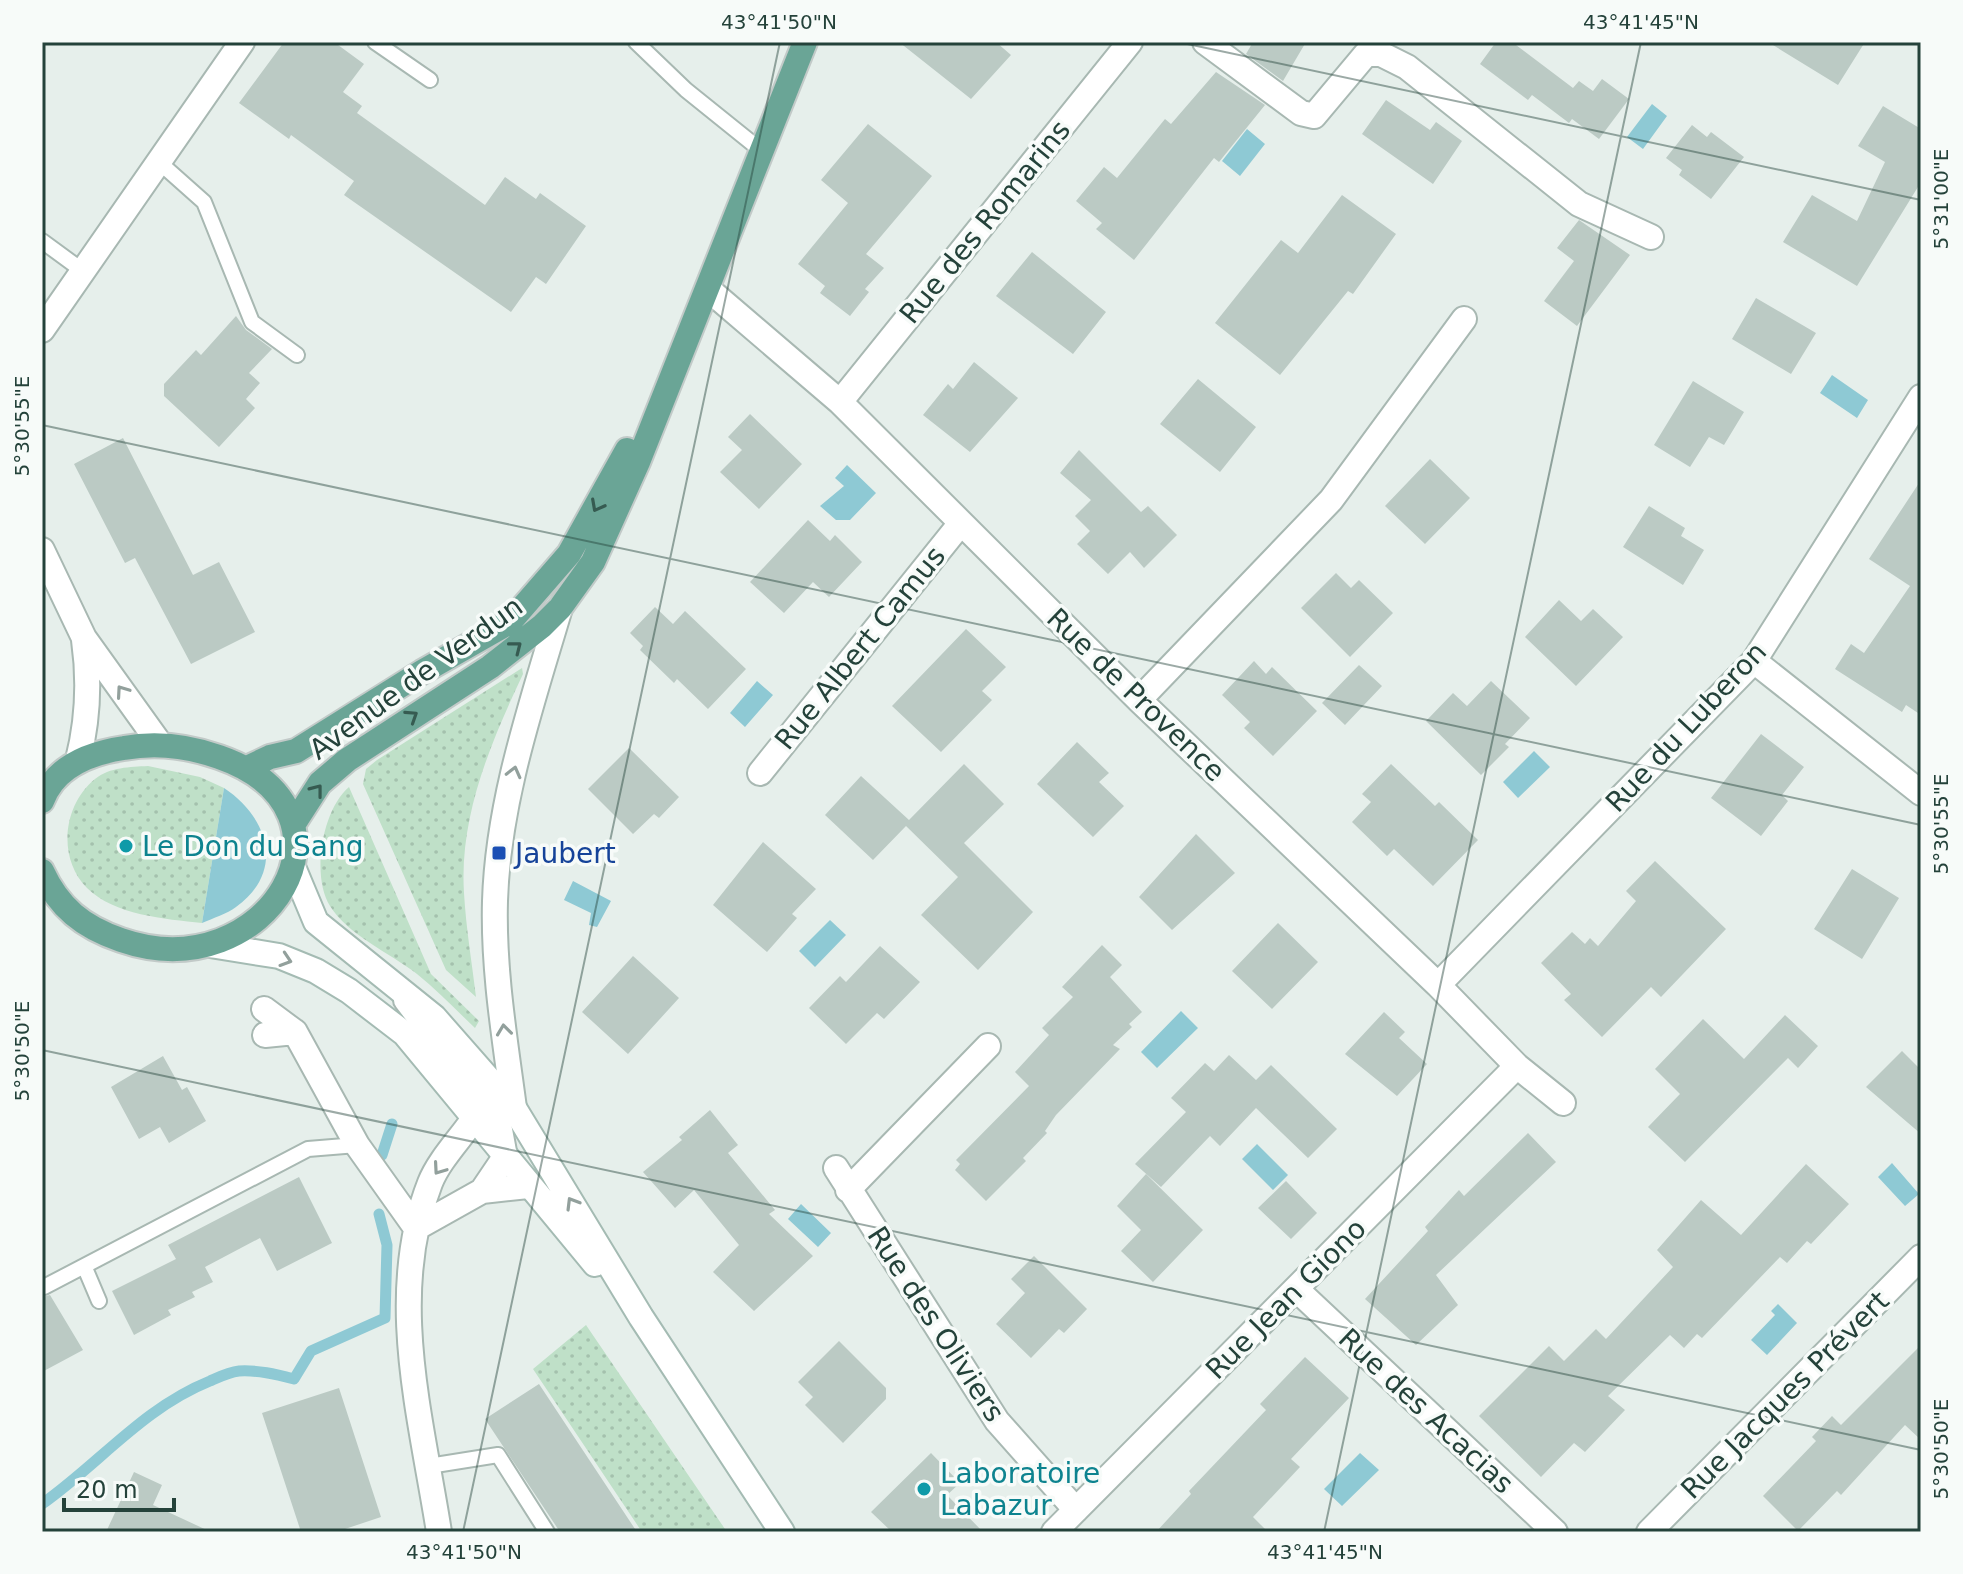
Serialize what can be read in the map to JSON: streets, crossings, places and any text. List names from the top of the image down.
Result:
{
  "streets": {
    "main road": ["Avenue de Verdun"],
    "street": [
      "Rue des Romarins",
      "Rue Albert Camus",
      "Rue de Provence",
      "Rue du Luberon",
      "Rue Jean Giono",
      "Rue des Oliviers",
      "Rue Jacques Prévert",
      "Rue des Acacias"
    ]
  },
  "crossings": [
    ["Rue des Romarins", "Rue de Provence"],
    ["Rue Albert Camus", "Rue de Provence"],
    ["Avenue de Verdun", "Rue de Provence"],
    ["Rue de Provence", "Rue du Luberon"],
    ["Rue de Provence", "Rue Jean Giono"],
    ["Rue Jean Giono", "Rue des Oliviers"],
    ["Rue Jean Giono", "Rue des Acacias"]
  ],
  "places": {
    "other": ["Le Don du Sang", "Laboratoire Labazur"],
    "transit": ["Jaubert"]
  },
  "scale_bar": "20 m",
  "coordinates": [
    "43°41'50\"N",
    "43°41'45\"N",
    "5°31'00\"E",
    "5°30'55\"E",
    "5°30'50\"E"
  ]
}
